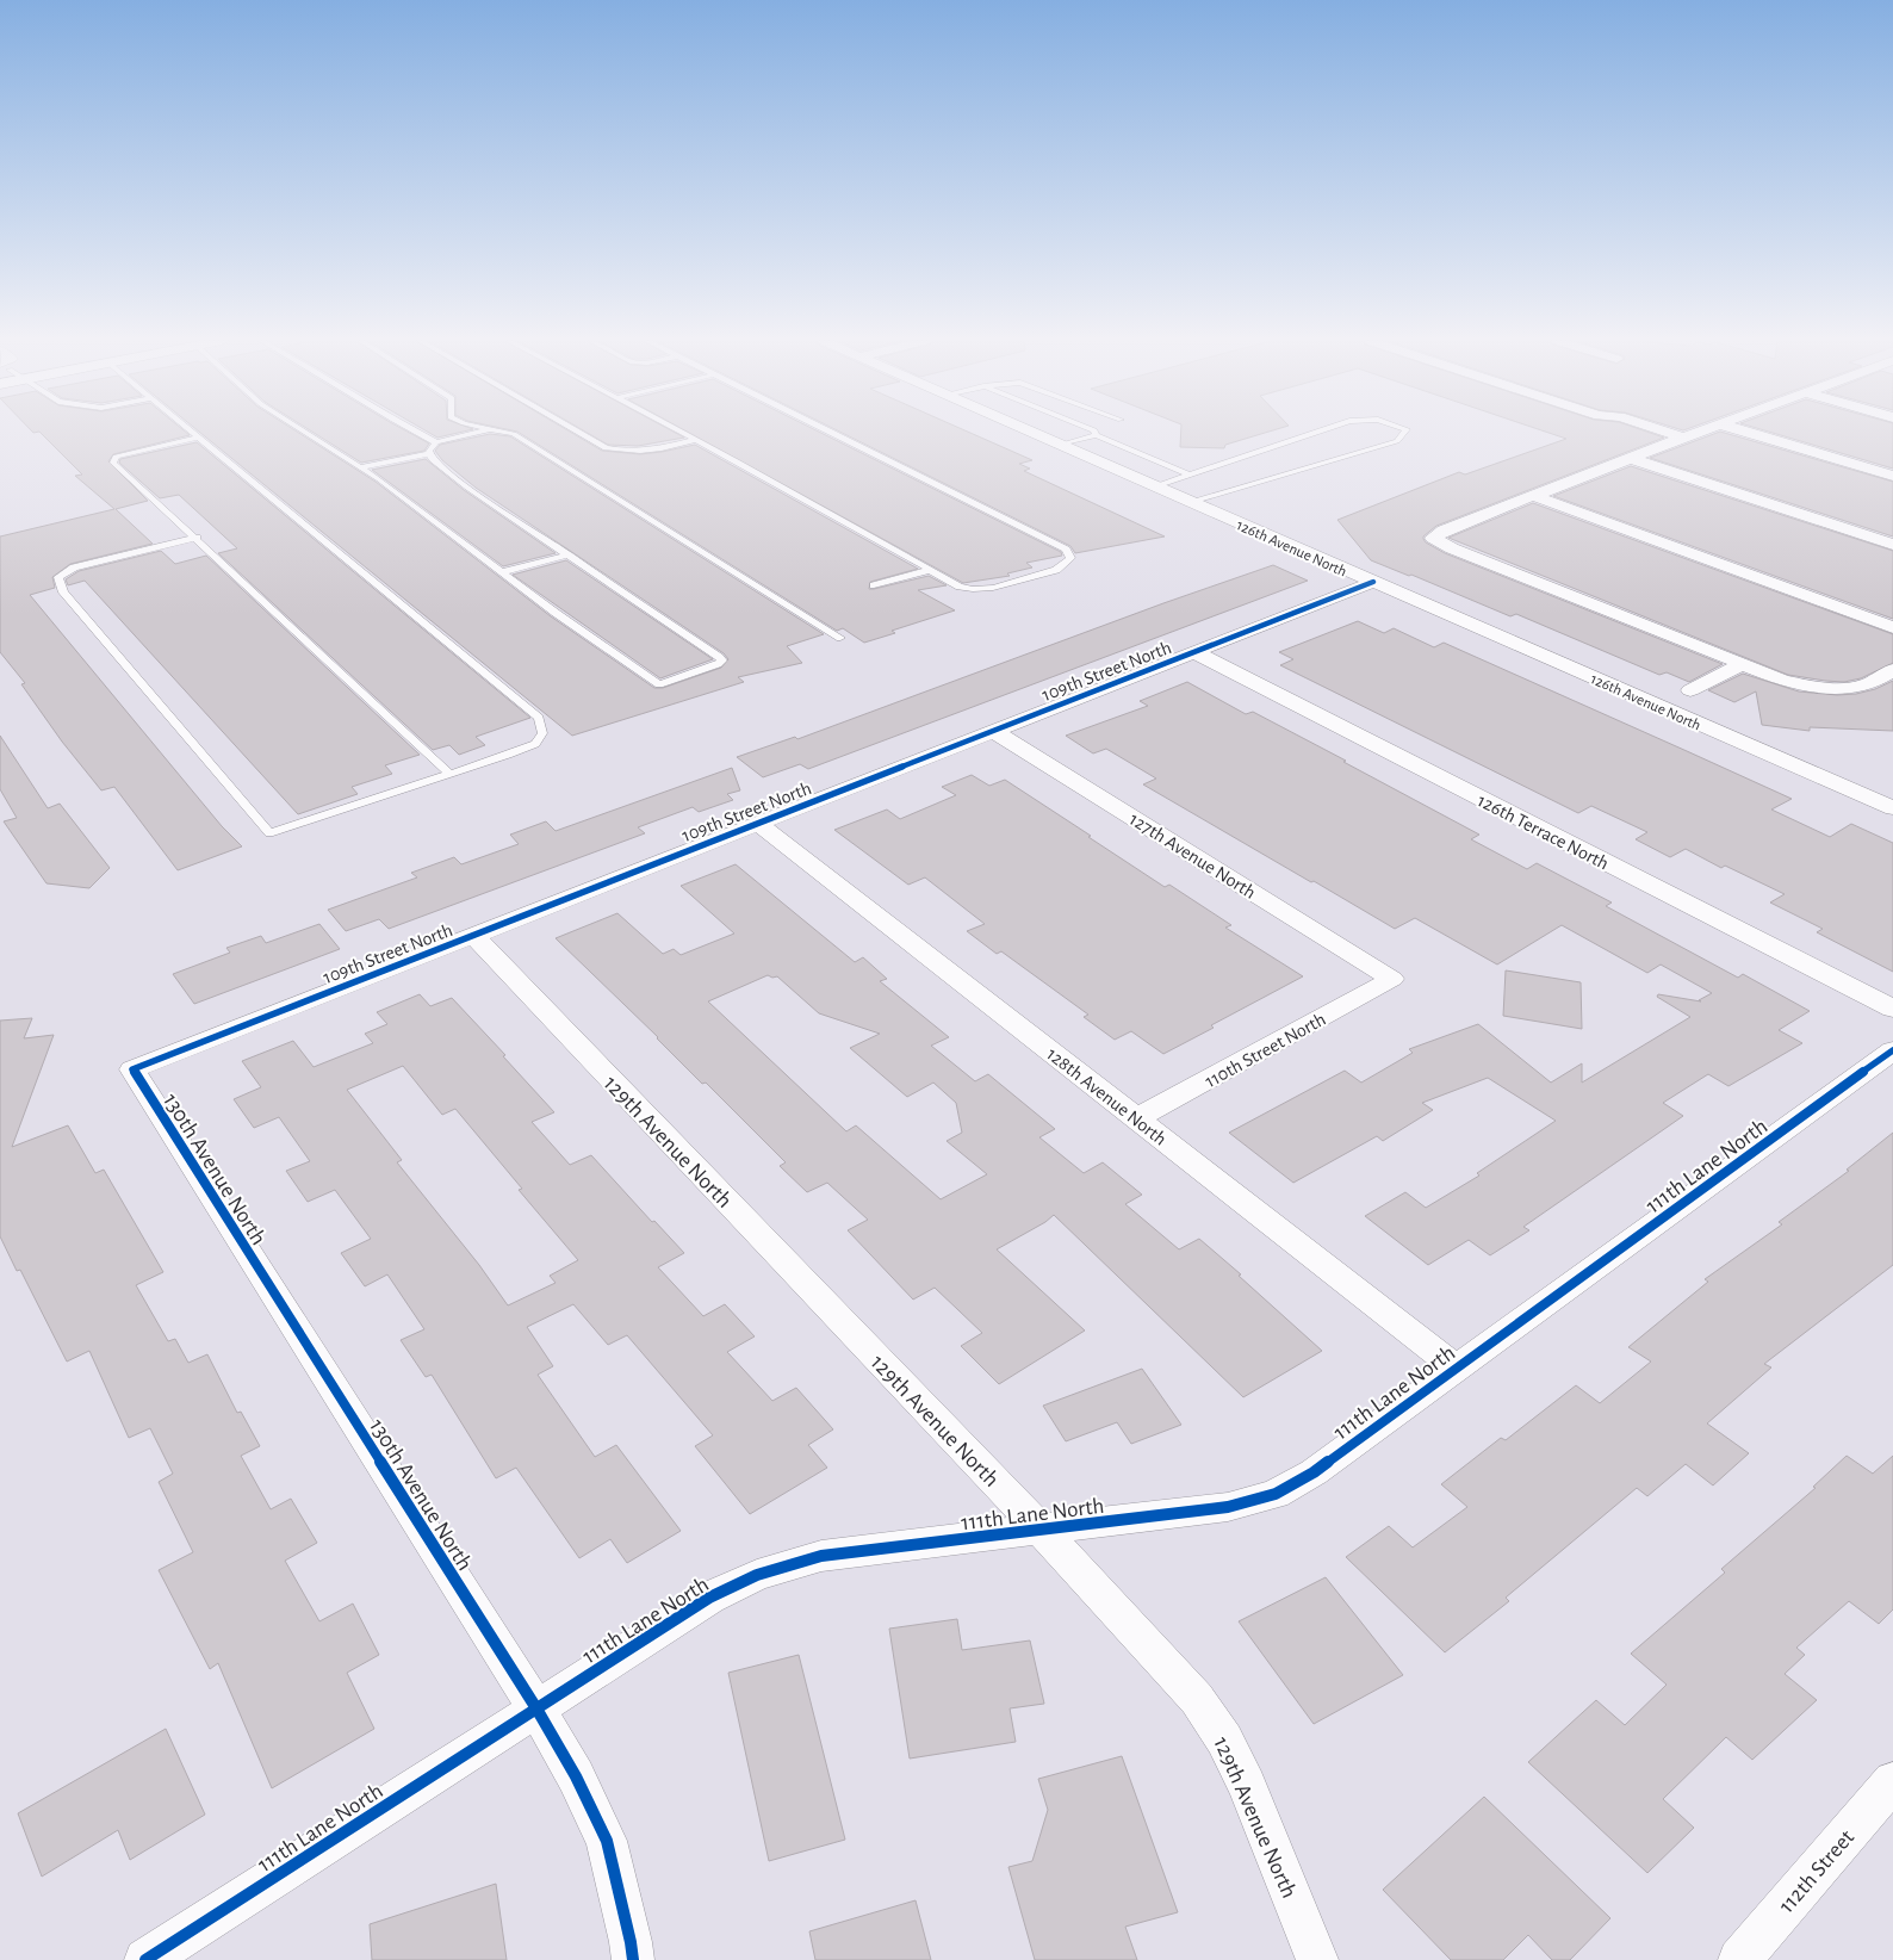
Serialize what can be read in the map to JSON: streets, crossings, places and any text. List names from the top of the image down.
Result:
{
  "streets": {
    "street": [
      "126th Avenue North",
      "109th Street North",
      "126th Terrace North",
      "127th Avenue North",
      "110th Street North",
      "128th Avenue North",
      "129th Avenue North",
      "111th Lane North",
      "130th Avenue North",
      "112th Street"
    ]
  },
  "crossings": [
    ["126th Avenue North", "109th Street North"],
    ["109th Street North", "126th Terrace North"],
    ["109th Street North", "127th Avenue North"],
    ["109th Street North", "128th Avenue North"],
    ["109th Street North", "129th Avenue North"],
    ["109th Street North", "130th Avenue North"],
    ["127th Avenue North", "110th Street North"],
    ["110th Street North", "128th Avenue North"],
    ["128th Avenue North", "111th Lane North"],
    ["129th Avenue North", "111th Lane North"],
    ["111th Lane North", "130th Avenue North"]
  ]
}
